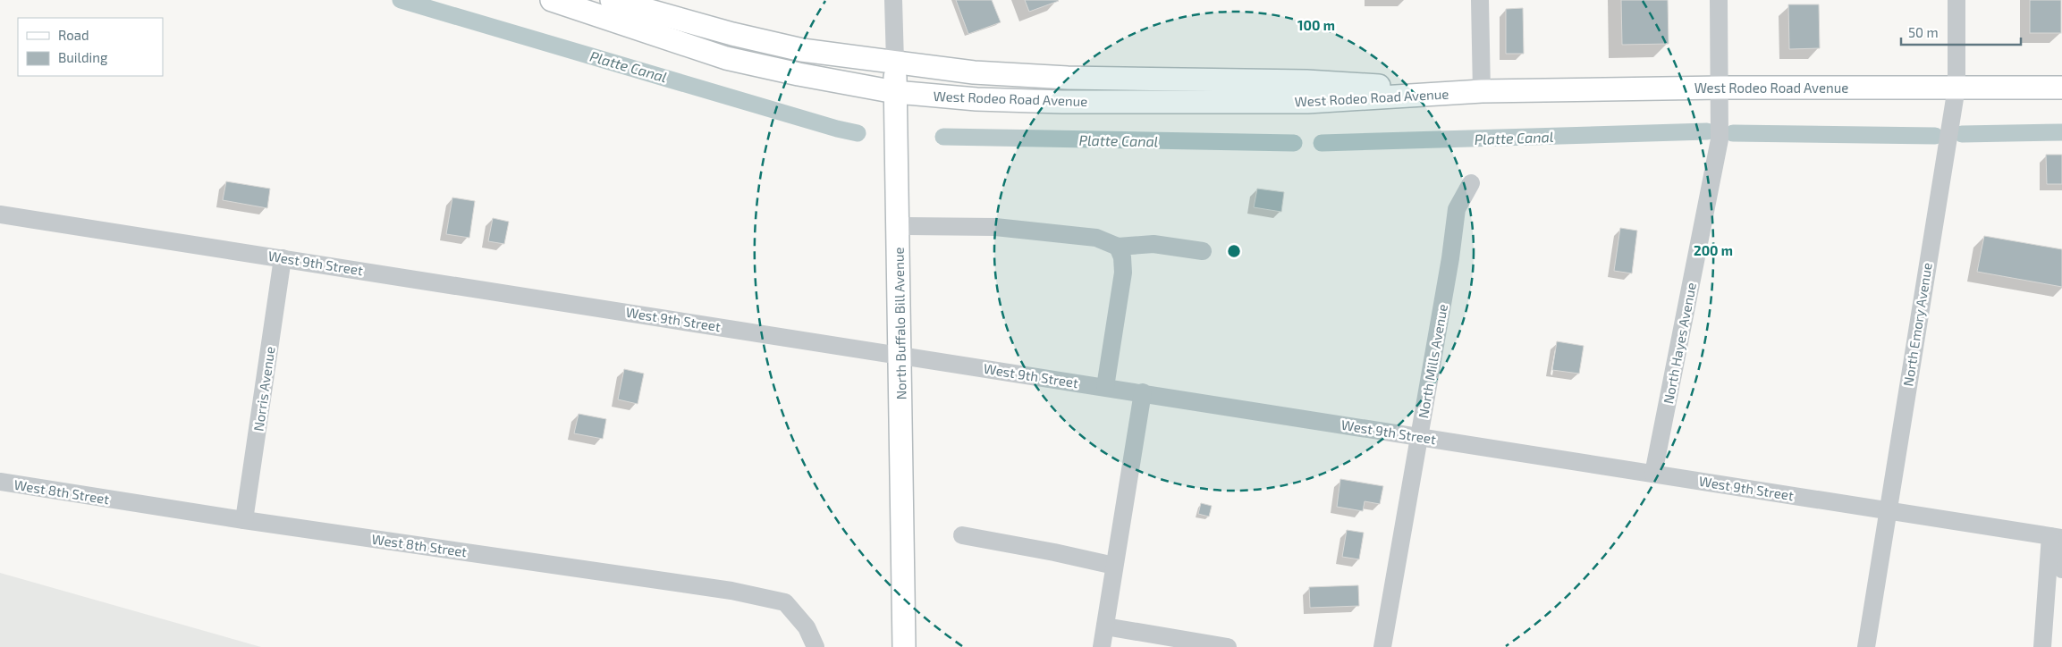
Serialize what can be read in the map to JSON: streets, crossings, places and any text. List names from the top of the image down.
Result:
{
  "streets": {
    "main road": ["West Rodeo Road Avenue", "North Buffalo Bill Avenue"],
    "street": [
      "West 9th Street",
      "North Emory Avenue",
      "North Hayes Avenue",
      "North Mills Avenue",
      "Norris Avenue",
      "West 8th Street"
    ]
  },
  "crossings": [
    ["West Rodeo Road Avenue", "North Buffalo Bill Avenue"],
    ["West Rodeo Road Avenue", "North Emory Avenue"],
    ["West Rodeo Road Avenue", "North Hayes Avenue"],
    ["West 9th Street", "North Buffalo Bill Avenue"],
    ["West 9th Street", "North Emory Avenue"],
    ["West 9th Street", "North Hayes Avenue"],
    ["West 9th Street", "North Mills Avenue"],
    ["West 9th Street", "Norris Avenue"],
    ["Norris Avenue", "West 8th Street"]
  ],
  "water": ["Platte Canal"],
  "legend": ["Road", "Building"],
  "scale_bar": "50 m",
  "rings": ["100 m", "200 m"]
}
